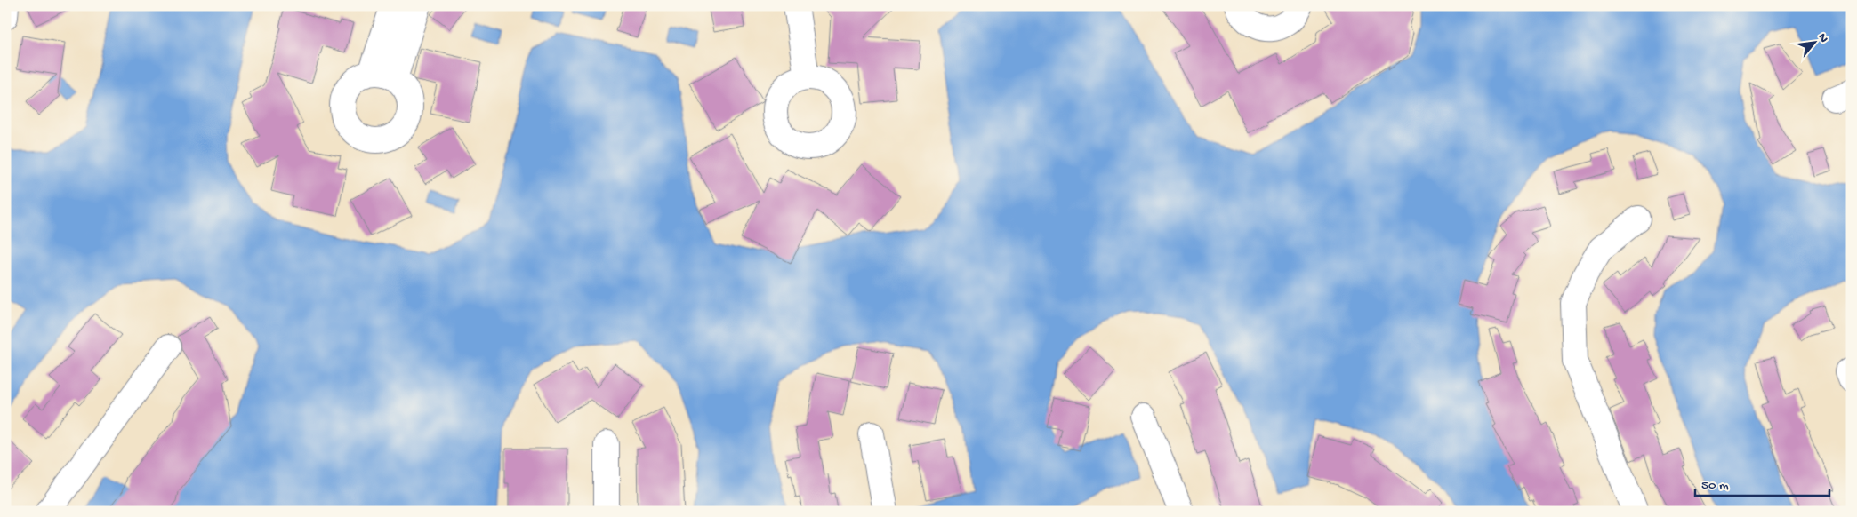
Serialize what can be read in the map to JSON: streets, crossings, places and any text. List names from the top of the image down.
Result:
{
  "scale_bar": "50 m",
  "north": "top right"
}
